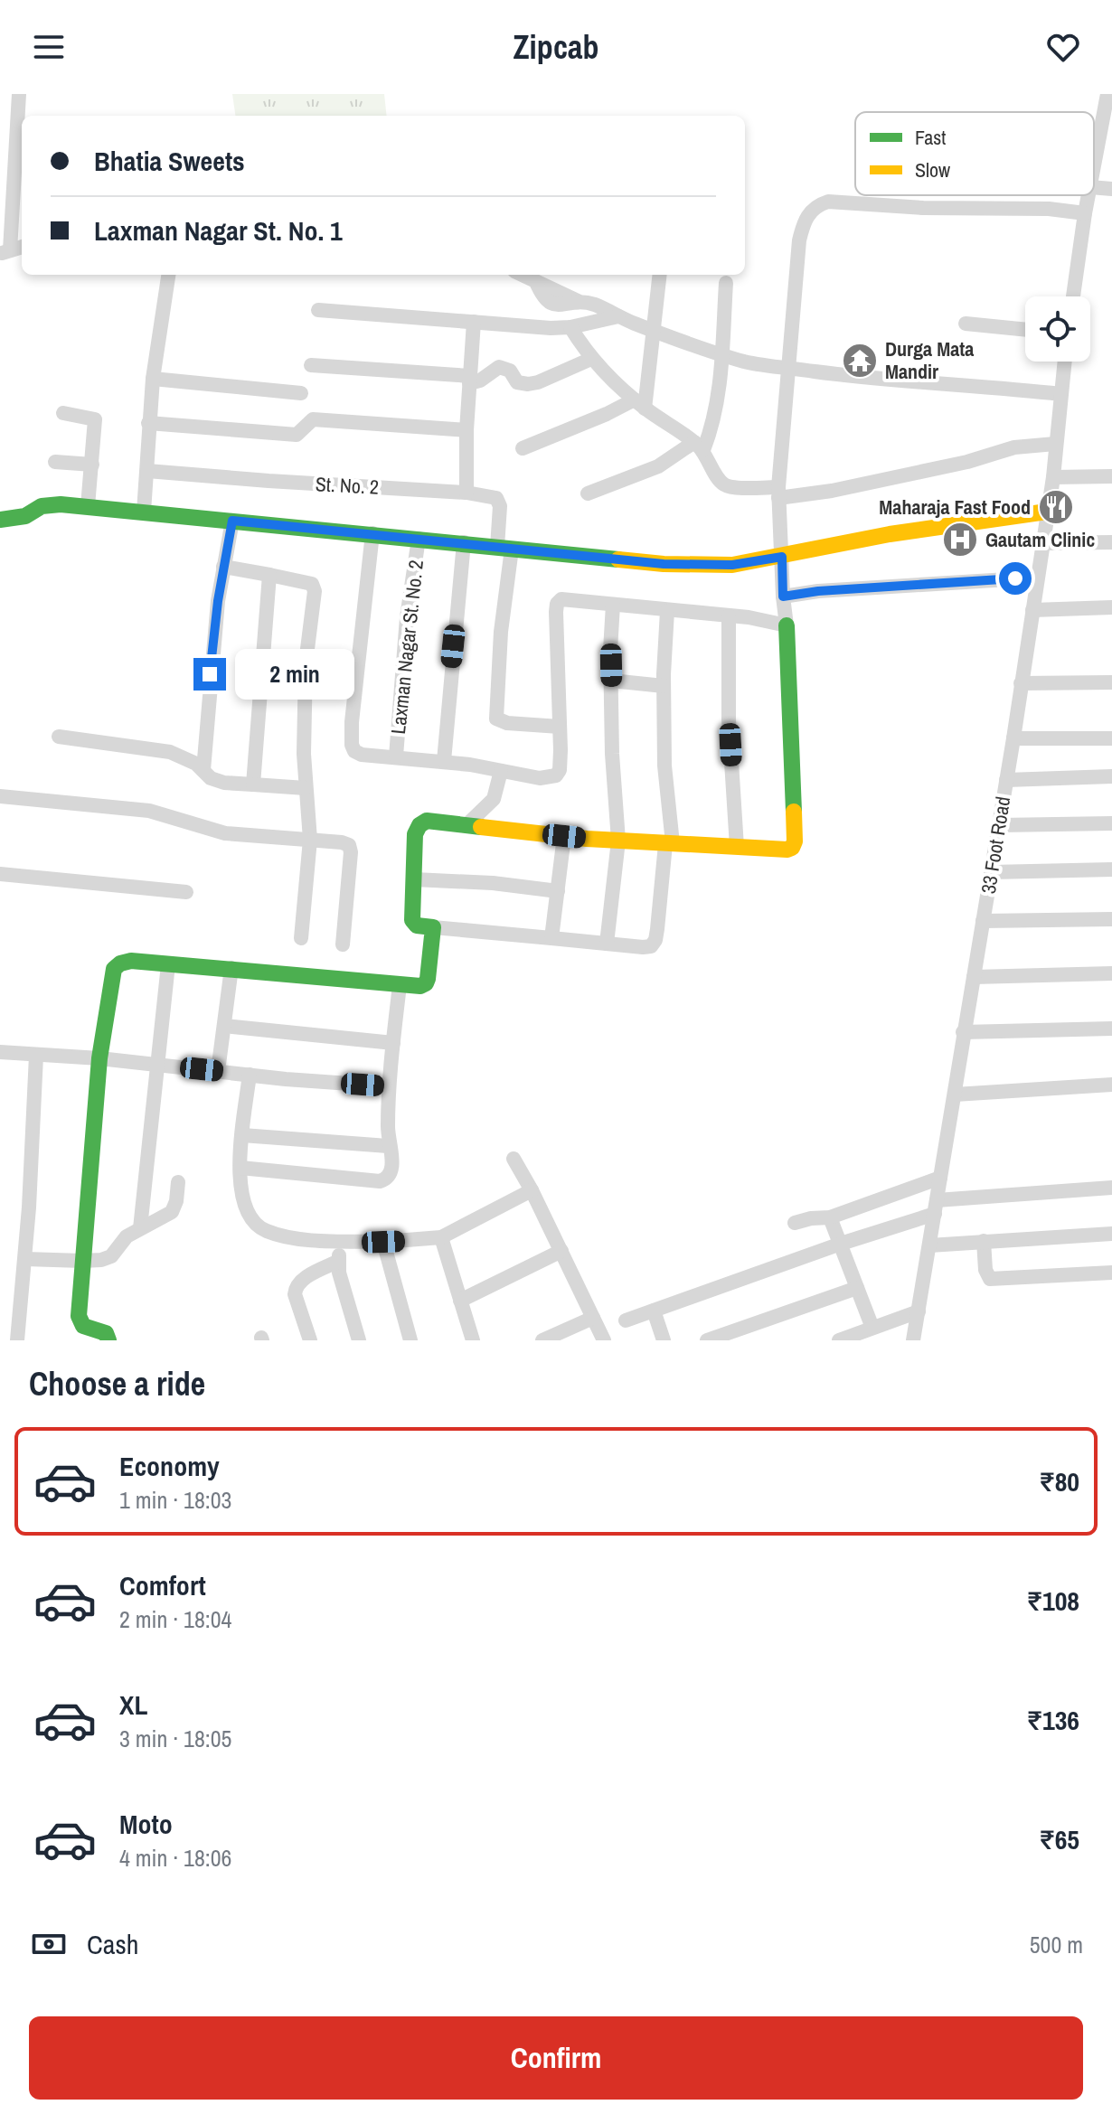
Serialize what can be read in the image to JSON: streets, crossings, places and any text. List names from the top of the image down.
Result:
{
  "streets": {
    "street": ["St. No. 2", "Laxman Nagar St. No. 2", "33 Foot Road"]
  },
  "places": {
    "temple": ["Durga Mata Mandir"],
    "restaurant": ["Maharaja Fast Food"],
    "hospital": ["Gautam Clinic"]
  },
  "legend": ["Fast", "Slow"],
  "page": {
    "header": "Zipcab",
    "banner": ["Bhatia Sweets", "Laxman Nagar St. No. 1"],
    "bubble": "2 min",
    "heading": "Choose a ride",
    "list": [
      {
        "name": "Economy",
        "note": "1 min · 18:03",
        "value": "₹80"
      },
      {
        "name": "Comfort",
        "note": "2 min · 18:04",
        "value": "₹108"
      },
      {
        "name": "XL",
        "note": "3 min · 18:05",
        "value": "₹136"
      },
      {
        "name": "Moto",
        "note": "4 min · 18:06",
        "value": "₹65"
      }
    ],
    "pay": ["Cash", "500 m"],
    "buttons": "Confirm"
  }
}
